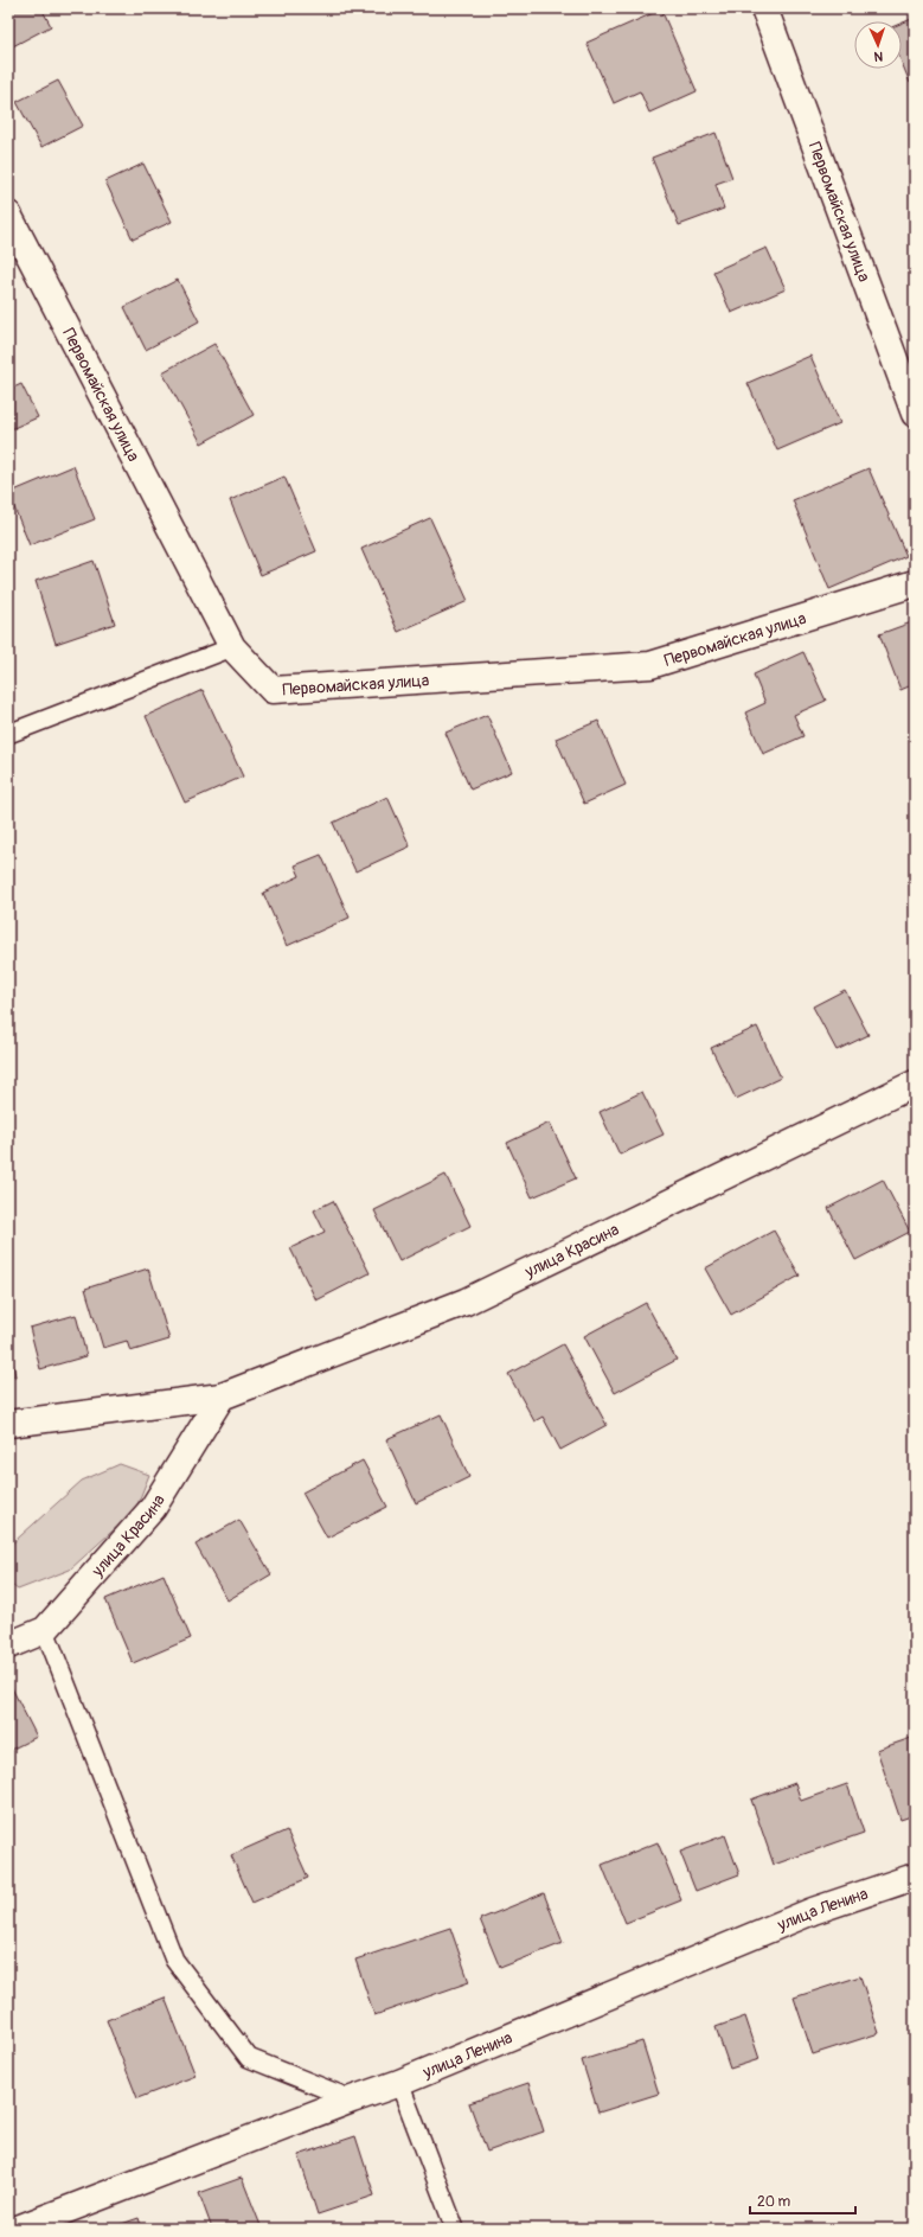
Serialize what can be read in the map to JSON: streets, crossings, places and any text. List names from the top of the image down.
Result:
{
  "streets": {
    "street": ["Первомайская улица", "улица Красина", "улица Ленина"]
  },
  "scale_bar": "20 m",
  "north": "bottom"
}
